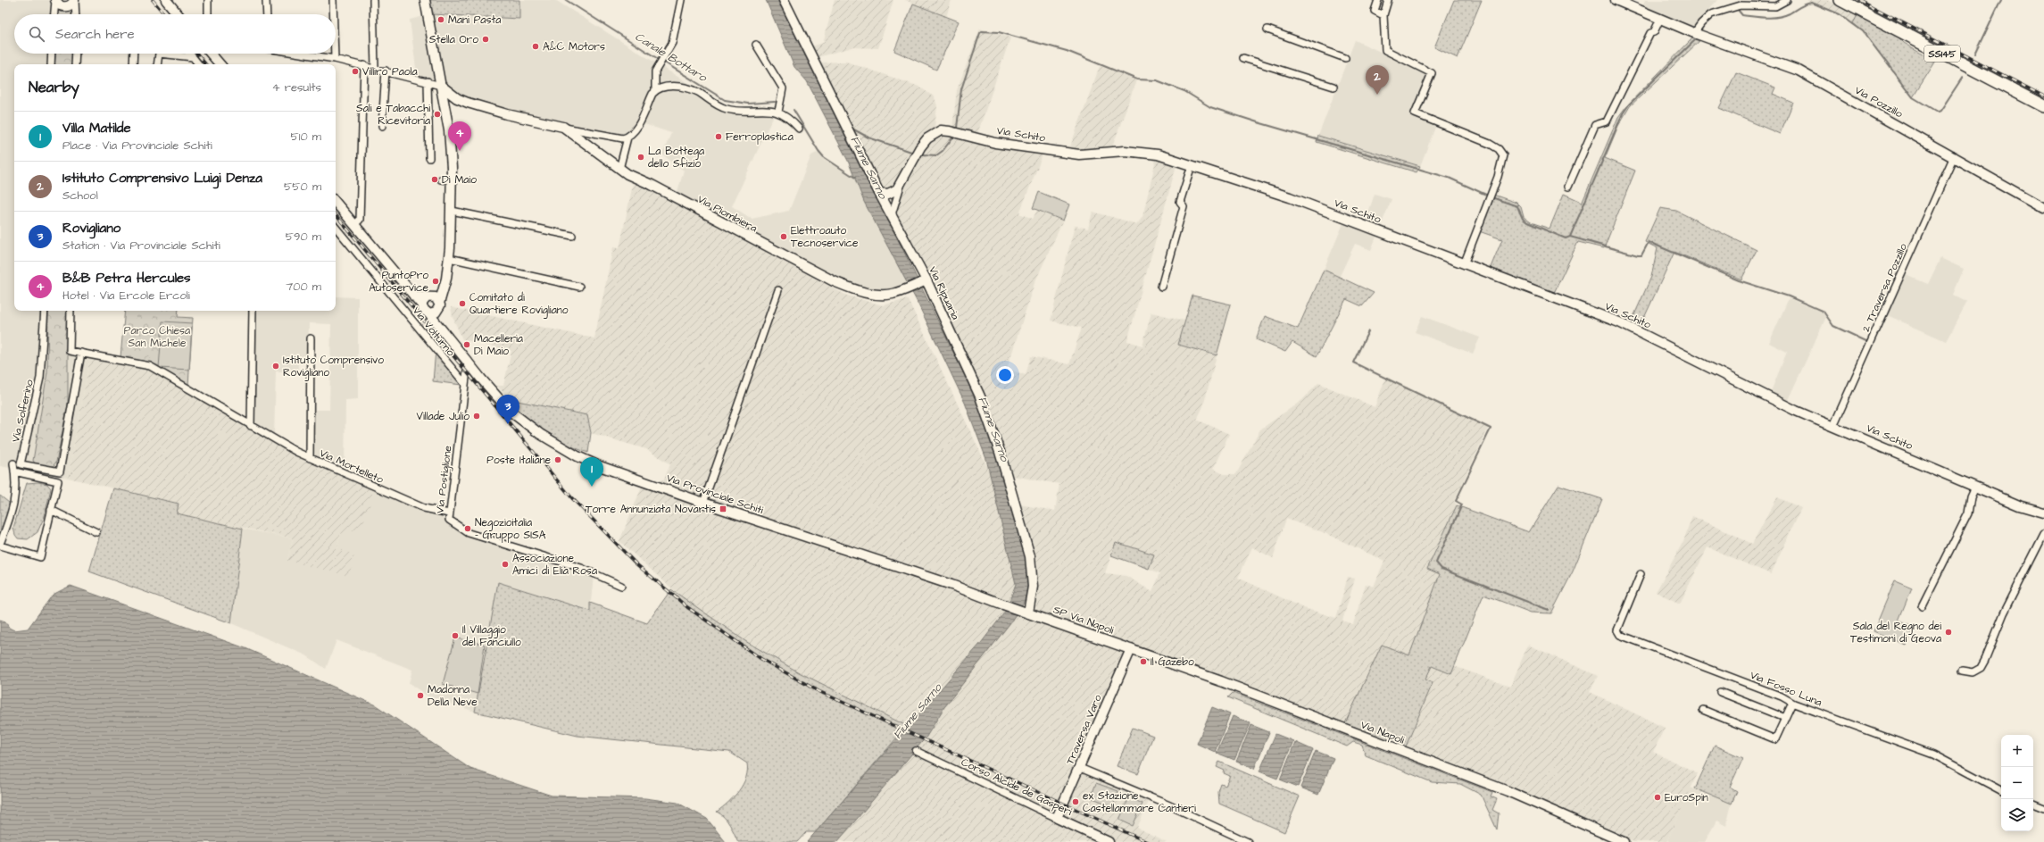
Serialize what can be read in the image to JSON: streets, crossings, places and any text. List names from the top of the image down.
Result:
{
  "streets": {
    "highway": ["SS145"],
    "street": [
      "Via Pozzillo",
      "Via Schito",
      "Via Piombiera",
      "2 Traversa Pozzillo",
      "Via Ripuaria",
      "Via Volturno",
      "Via Solferino",
      "Via Mortelleto",
      "Via Postiglione",
      "Via Provinciale Schiti",
      "SP Via Napoli",
      "Via Fosso Luna",
      "Traversa Varo",
      "Via Napoli",
      "Corso Alcide de Gasperi"
    ]
  },
  "crossings": [
    ["Via Pozzillo", "2 Traversa Pozzillo"],
    ["Via Schito", "2 Traversa Pozzillo"],
    ["Via Piombiera", "Via Ripuaria"],
    ["Via Piombiera", "Via Provinciale Schiti"],
    ["Via Ripuaria", "Via Provinciale Schiti"],
    ["Via Ripuaria", "SP Via Napoli"],
    ["Via Volturno", "Via Postiglione"],
    ["Via Solferino", "Via Mortelleto"],
    ["Via Mortelleto", "Via Postiglione"],
    ["Via Postiglione", "Via Provinciale Schiti"],
    ["Via Provinciale Schiti", "SP Via Napoli"],
    ["SP Via Napoli", "Traversa Varo"],
    ["SP Via Napoli", "Via Napoli"],
    ["Traversa Varo", "Via Napoli"],
    ["Traversa Varo", "Corso Alcide de Gasperi"]
  ],
  "water": ["Canale Bottaro", "Fiume Sarno"],
  "parks": ["Parco Chiesa San Michele"],
  "places": {
    "other": [
      "Mani Pasta",
      "Stella Oro",
      "A&C Motors",
      "Villiro Paola",
      "Sali e Tabacchi Ricevitoria",
      "Ferroplastica",
      "La Bottega dello Sfizio",
      "Di Maio",
      "Elettroauto Tecnoservice",
      "PuntoPro Autoservice",
      "Comitato di Quartiere Rovigliano",
      "Macelleria Di Maio",
      "Istituto Comprensivo Rovigliano",
      "Villade Julio",
      "Poste Italiane",
      "Negozioitalia - Gruppo SISA",
      "Associazione Amici di Elia Rosa",
      "Sala del Regno dei Testimoni di Geova",
      "Il Villaggio del Fanciullo",
      "Il Gazebo",
      "Madonna Della Neve",
      "EuroSpin",
      "ex Stazione Castellammare Cantieri"
    ],
    "transit": ["Torre Annunziata Novartis"]
  },
  "page": {
    "search": "Search here",
    "heading": ["Nearby", "4 results"],
    "pins": [
      "2",
      "4",
      "3",
      "1"
    ],
    "list": [
      {
        "mark": "1",
        "name": "Villa Matilde",
        "note": "Place · Via Provinciale Schiti",
        "value": "510 m"
      },
      {
        "mark": "2",
        "name": "Istituto Comprensivo Luigi Denza",
        "note": "School",
        "value": "550 m"
      },
      {
        "mark": "3",
        "name": "Rovigliano",
        "note": "Station · Via Provinciale Schiti",
        "value": "590 m"
      },
      {
        "mark": "4",
        "name": "B&B Petra Hercules",
        "note": "Hotel · Via Ercole Ercoli",
        "value": "700 m"
      }
    ],
    "map_buttons": ["+", "−"]
  }
}
